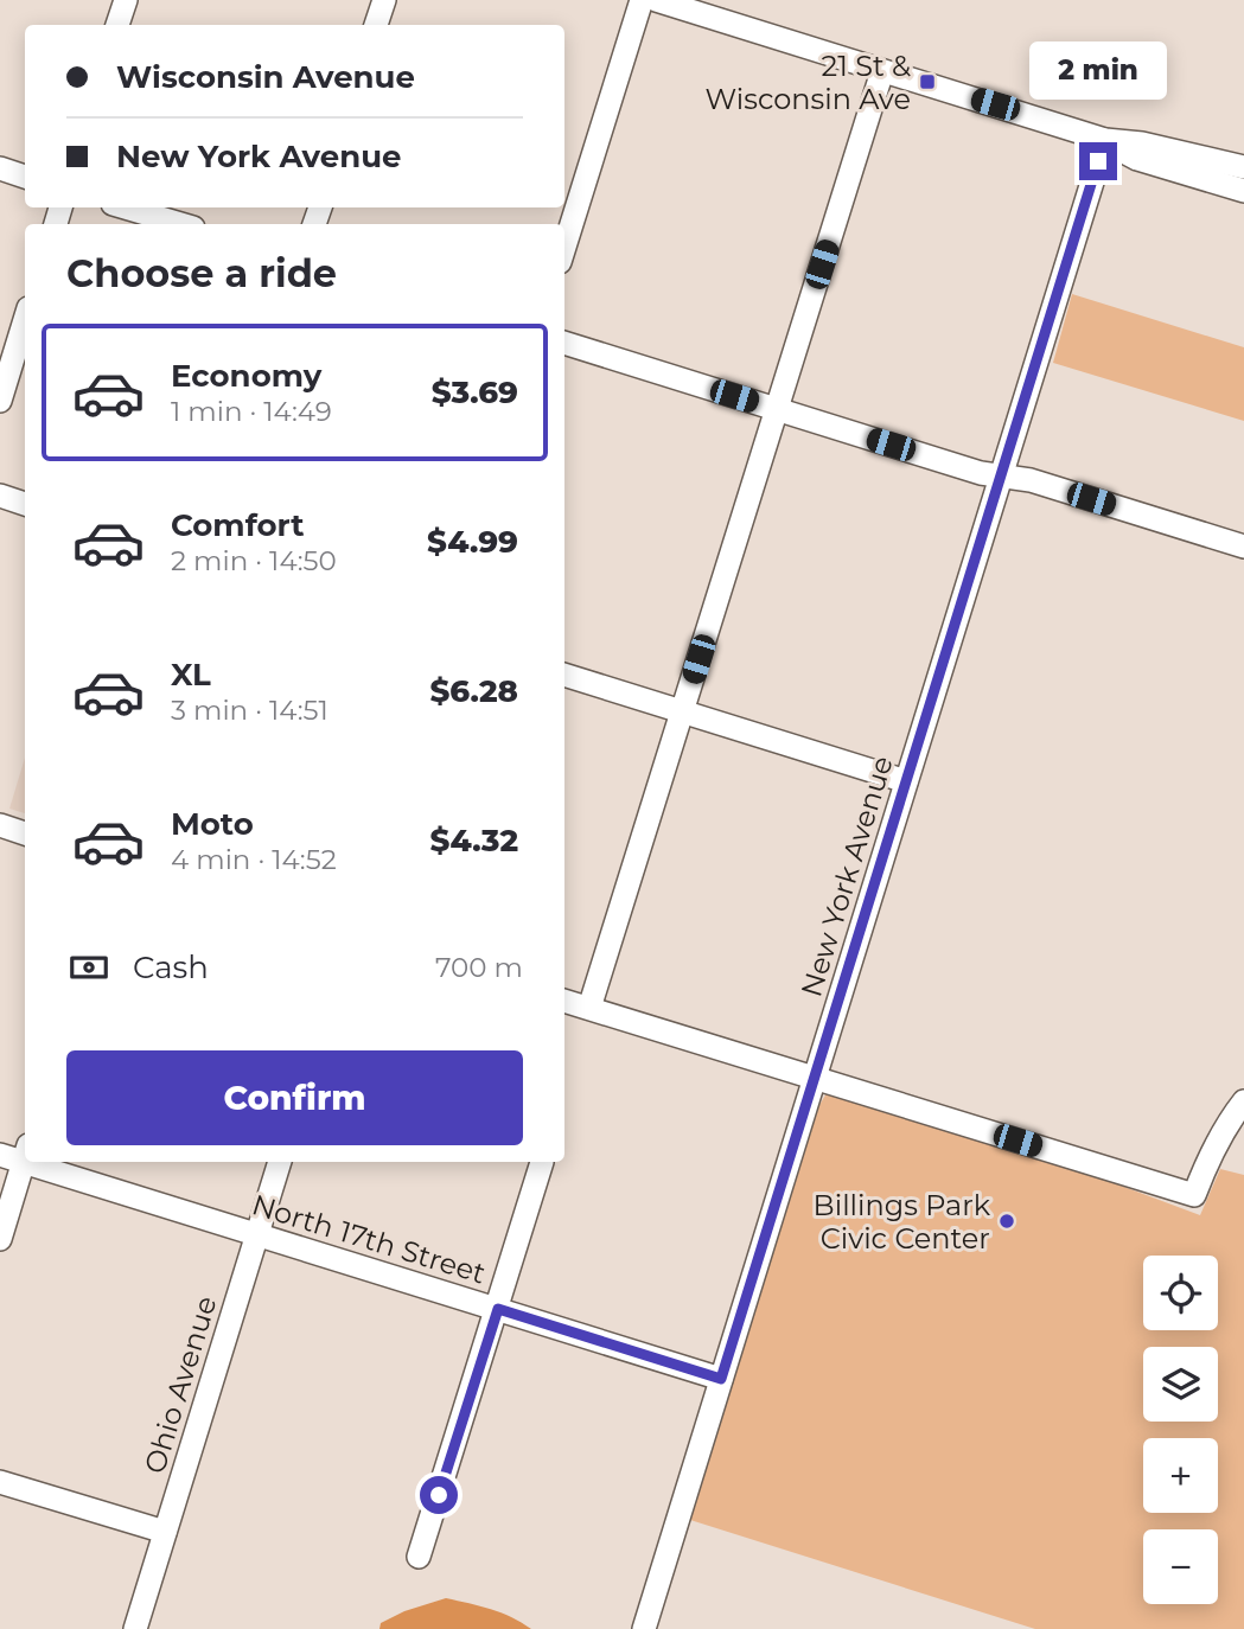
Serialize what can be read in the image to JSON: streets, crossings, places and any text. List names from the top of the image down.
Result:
{
  "streets": {
    "street": ["New York Avenue", "North 17th Street", "Ohio Avenue"]
  },
  "crossings": [
    ["New York Avenue", "North 17th Street"],
    ["North 17th Street", "Ohio Avenue"]
  ],
  "places": {
    "transit": ["21 St & Wisconsin Ave"],
    "other": ["Billings Park Civic Center"]
  },
  "page": {
    "banner": ["Wisconsin Avenue", "New York Avenue"],
    "bubble": "2 min",
    "heading": "Choose a ride",
    "list": [
      {
        "name": "Economy",
        "note": "1 min · 14:49",
        "value": "$3.69"
      },
      {
        "name": "Comfort",
        "note": "2 min · 14:50",
        "value": "$4.99"
      },
      {
        "name": "XL",
        "note": "3 min · 14:51",
        "value": "$6.28"
      },
      {
        "name": "Moto",
        "note": "4 min · 14:52",
        "value": "$4.32"
      }
    ],
    "pay": ["Cash", "700 m"],
    "buttons": "Confirm",
    "map_buttons": ["+", "−"]
  }
}
